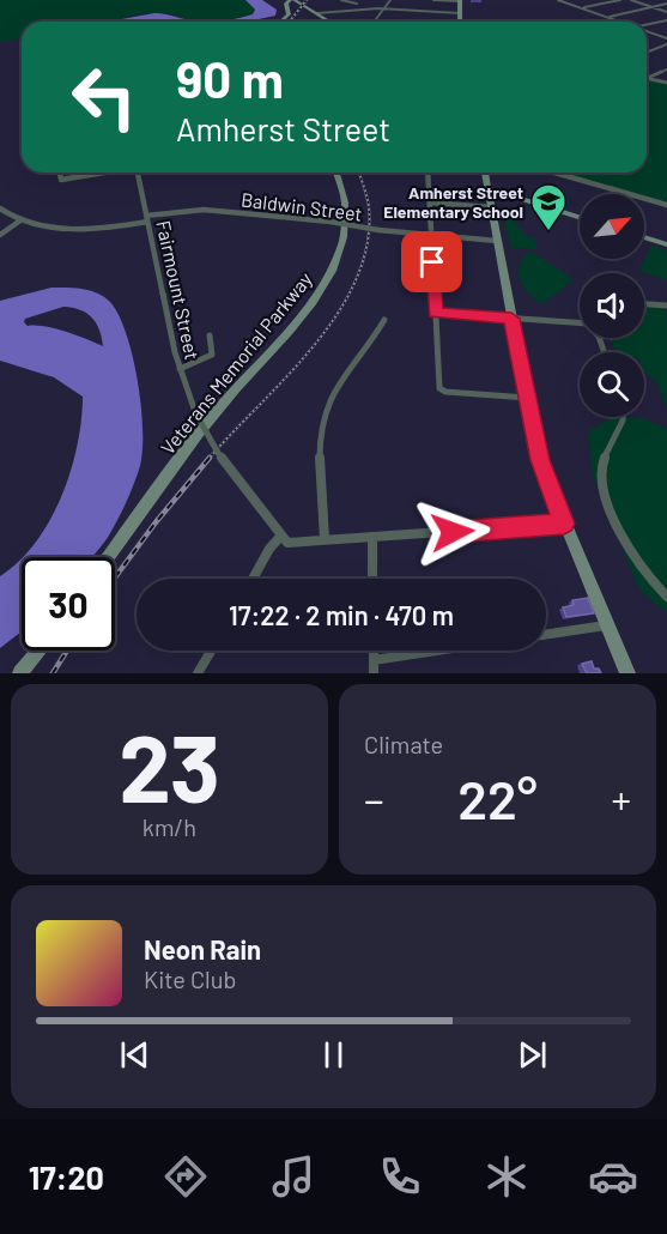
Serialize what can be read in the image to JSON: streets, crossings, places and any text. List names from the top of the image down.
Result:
{
  "streets": {
    "main road": ["Veterans Memorial Parkway"],
    "street": ["Baldwin Street", "Fairmount Street"]
  },
  "crossings": [
    ["Baldwin Street", "Fairmount Street"]
  ],
  "places": {
    "school or university": ["Amherst Street Elementary School"]
  },
  "north": "top right",
  "page": {
    "turn": ["90 m", "Amherst Street"],
    "limit": "30",
    "trip": "17:22 · 2 min · 470 m",
    "tile": [
      ["23", "km/h"],
      "Climate"
    ],
    "heat": ["−", "22°", "+"],
    "song": ["Neon Rain", "Kite Club"],
    "tabs": "17:20"
  }
}
